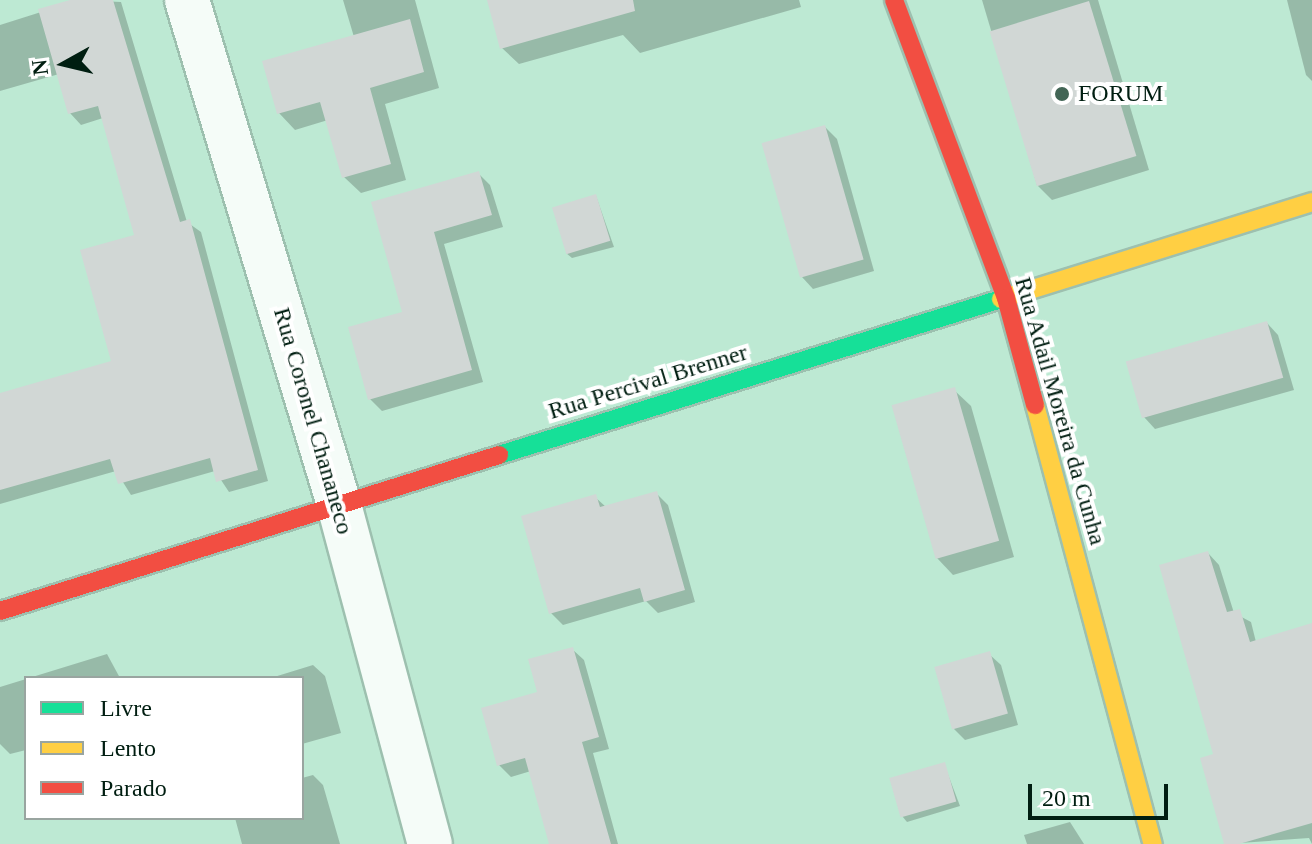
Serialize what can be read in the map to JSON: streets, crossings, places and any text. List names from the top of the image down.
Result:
{
  "streets": {
    "street": ["Rua Percival Brenner", "Rua Adail Moreira da Cunha", "Rua Coronel Chananeco"]
  },
  "crossings": [
    ["Rua Percival Brenner", "Rua Adail Moreira da Cunha"],
    ["Rua Percival Brenner", "Rua Coronel Chananeco"]
  ],
  "places": ["FORUM"],
  "legend": ["Livre", "Lento", "Parado"],
  "scale_bar": "20 m",
  "north": "left"
}
